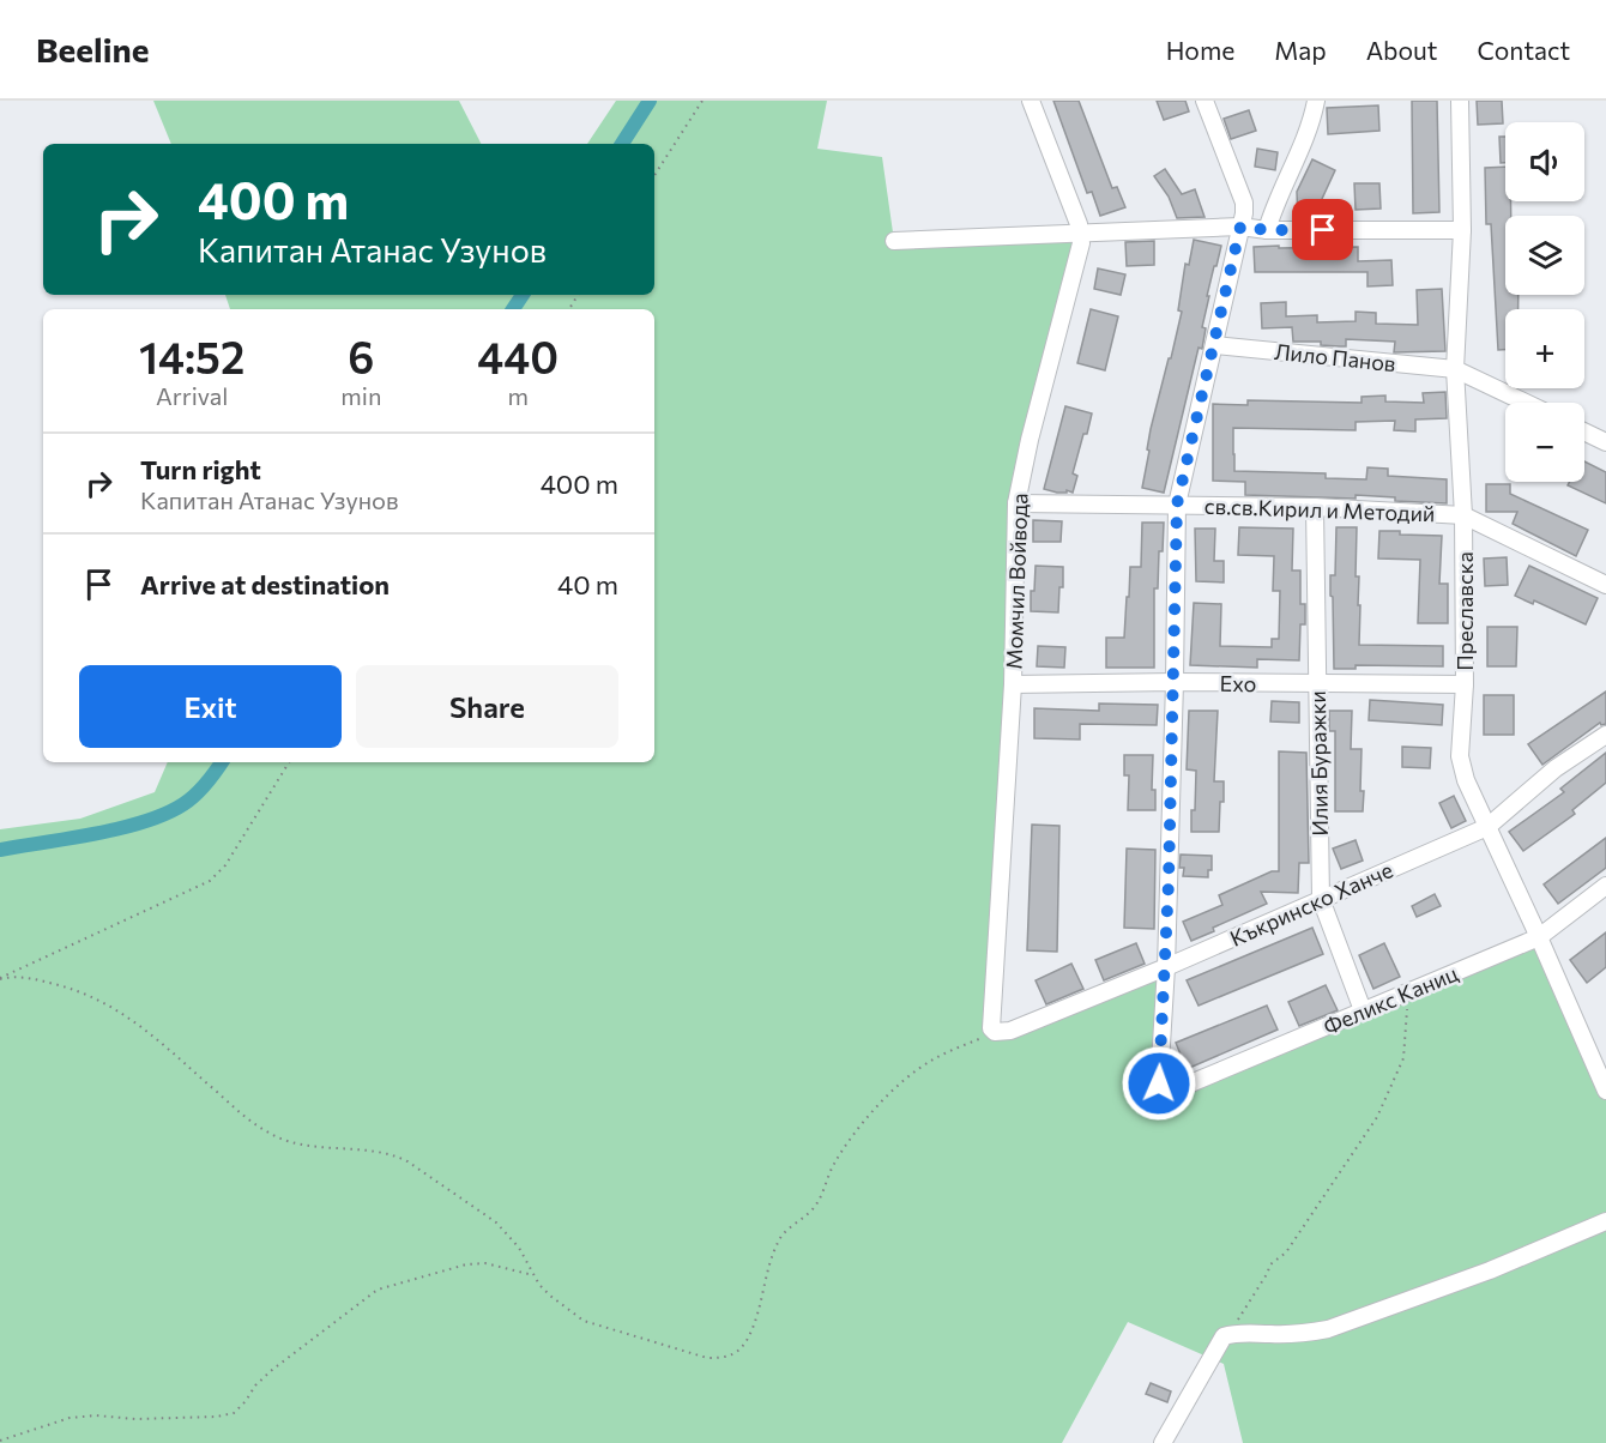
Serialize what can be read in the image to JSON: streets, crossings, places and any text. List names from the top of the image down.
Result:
{
  "streets": {
    "street": [
      "Лило Панов",
      "св.св.Кирил и Методий",
      "Момчил Войвода",
      "Преславска",
      "Ехо",
      "Илия Буражки",
      "Къкринско Ханче",
      "Феликс Каниц"
    ]
  },
  "crossings": [
    ["Лило Панов", "Преславска"],
    ["св.св.Кирил и Методий", "Момчил Войвода"],
    ["св.св.Кирил и Методий", "Преславска"],
    ["св.св.Кирил и Методий", "Илия Буражки"],
    ["Момчил Войвода", "Ехо"],
    ["Момчил Войвода", "Къкринско Ханче"],
    ["Преславска", "Ехо"],
    ["Преславска", "Къкринско Ханче"],
    ["Преславска", "Феликс Каниц"],
    ["Ехо", "Илия Буражки"],
    ["Илия Буражки", "Къкринско Ханче"],
    ["Илия Буражки", "Феликс Каниц"],
    ["Къкринско Ханче", "Феликс Каниц"]
  ],
  "page": {
    "header": "Beeline",
    "nav": [
      "Home",
      "Map",
      "About",
      "Contact"
    ],
    "map_buttons": ["+", "−"],
    "turn": ["400 m", "Капитан Атанас Узунов"],
    "eta": [
      "14:52",
      "Arrival",
      "6",
      "min",
      "440",
      "m"
    ],
    "list": [
      {
        "name": "Turn right",
        "note": "Капитан Атанас Узунов",
        "value": "400 m"
      },
      {
        "name": "Arrive at destination",
        "value": "40 m"
      }
    ],
    "buttons": ["Exit", "Share"]
  }
}
